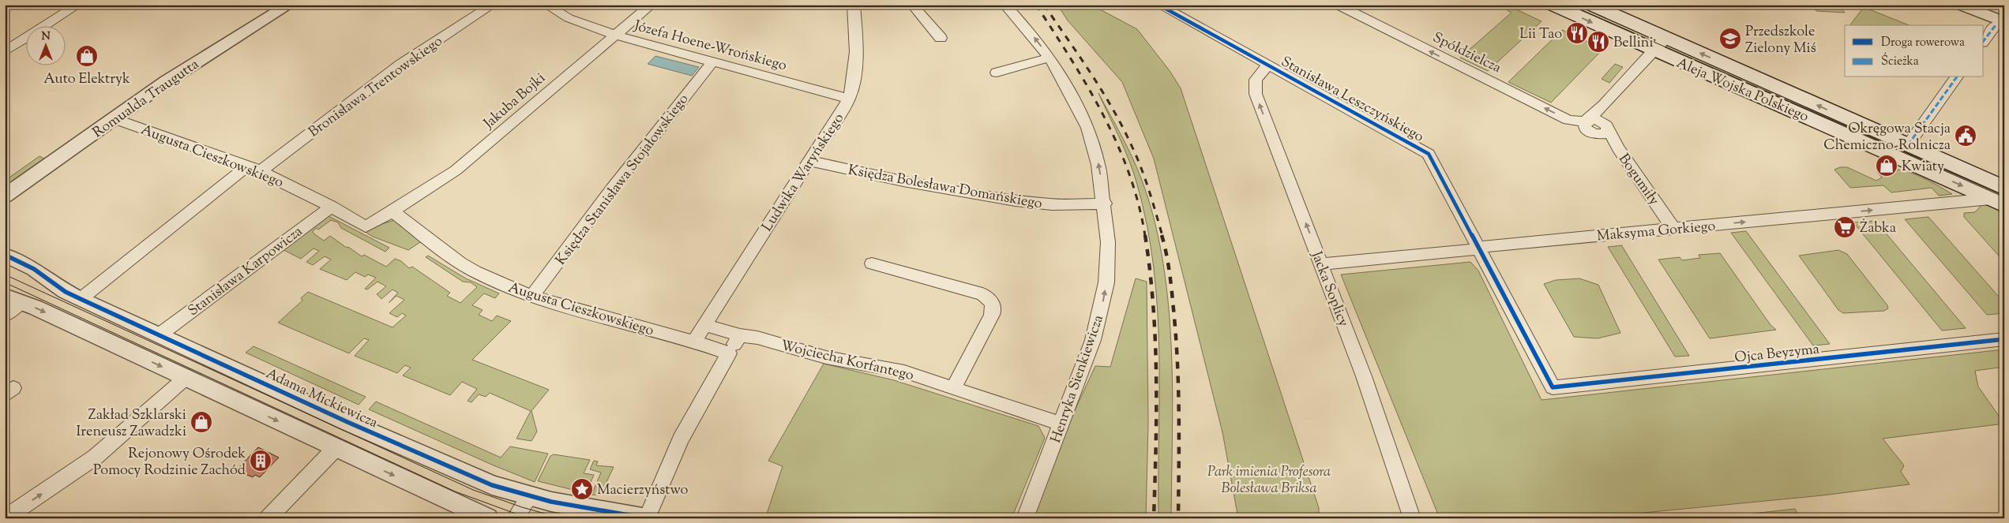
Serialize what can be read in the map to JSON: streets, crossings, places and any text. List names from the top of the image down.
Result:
{
  "streets": {
    "main road": ["Aleja Wojska Polskiego"],
    "street": [
      "Józefa Hoene-Wrońskiego",
      "Spółdzielcza",
      "Bronisława Trentowskiego",
      "Romualda Traugutta",
      "Stanisława Leszczyńskiego",
      "Jakuba Bojki",
      "Augusta Cieszkowskiego",
      "Ludwika Waryńskiego",
      "Księdza Stanisława Stojałowskiego",
      "Bogumiły",
      "Księdza Bolesława Domańskiego",
      "Maksyma Gorkiego",
      "Stanisława Karpowicza",
      "Jacka Soplicy",
      "Ojca Beyzyma",
      "Wojciecha Korfantego",
      "Henryka Sienkiewicza",
      "Adama Mickiewicza"
    ]
  },
  "crossings": [
    ["Józefa Hoene-Wrońskiego", "Jakuba Bojki"],
    ["Józefa Hoene-Wrońskiego", "Ludwika Waryńskiego"],
    ["Józefa Hoene-Wrońskiego", "Księdza Stanisława Stojałowskiego"],
    ["Spółdzielcza", "Bogumiły"],
    ["Bronisława Trentowskiego", "Augusta Cieszkowskiego"],
    ["Bronisława Trentowskiego", "Adama Mickiewicza"],
    ["Aleja Wojska Polskiego", "Maksyma Gorkiego"],
    ["Romualda Traugutta", "Augusta Cieszkowskiego"],
    ["Stanisława Leszczyńskiego", "Maksyma Gorkiego"],
    ["Stanisława Leszczyńskiego", "Jacka Soplicy"],
    ["Stanisława Leszczyńskiego", "Ojca Beyzyma"],
    ["Jakuba Bojki", "Augusta Cieszkowskiego"],
    ["Augusta Cieszkowskiego", "Ludwika Waryńskiego"],
    ["Augusta Cieszkowskiego", "Księdza Stanisława Stojałowskiego"],
    ["Augusta Cieszkowskiego", "Stanisława Karpowicza"],
    ["Ludwika Waryńskiego", "Księdza Bolesława Domańskiego"],
    ["Bogumiły", "Maksyma Gorkiego"],
    ["Księdza Bolesława Domańskiego", "Henryka Sienkiewicza"],
    ["Maksyma Gorkiego", "Jacka Soplicy"],
    ["Stanisława Karpowicza", "Adama Mickiewicza"],
    ["Wojciecha Korfantego", "Henryka Sienkiewicza"]
  ],
  "one_way": [
    "Spółdzielcza",
    "Maksyma Gorkiego",
    "Jacka Soplicy",
    "Henryka Sienkiewicza"
  ],
  "parks": ["Park imienia Profesora Bolesława Briksa"],
  "places": {
    "restaurant": ["Lii Tao", "Bellini"],
    "school or university": ["Przedszkole Zielony Miś"],
    "shop": ["Auto Elektryk", "Kwiaty", "Zakład Szklarski Ireneusz Zawadzki"],
    "public building": ["Okręgowa Stacja Chemiczno-Rolnicza"],
    "supermarket": ["Żabka"],
    "building": ["Rejonowy Ośrodek Pomocy Rodzinie Zachód"],
    "place": ["Macierzyństwo"]
  },
  "legend": ["Droga rowerowa", "Ścieżka"],
  "north": "top"
}
